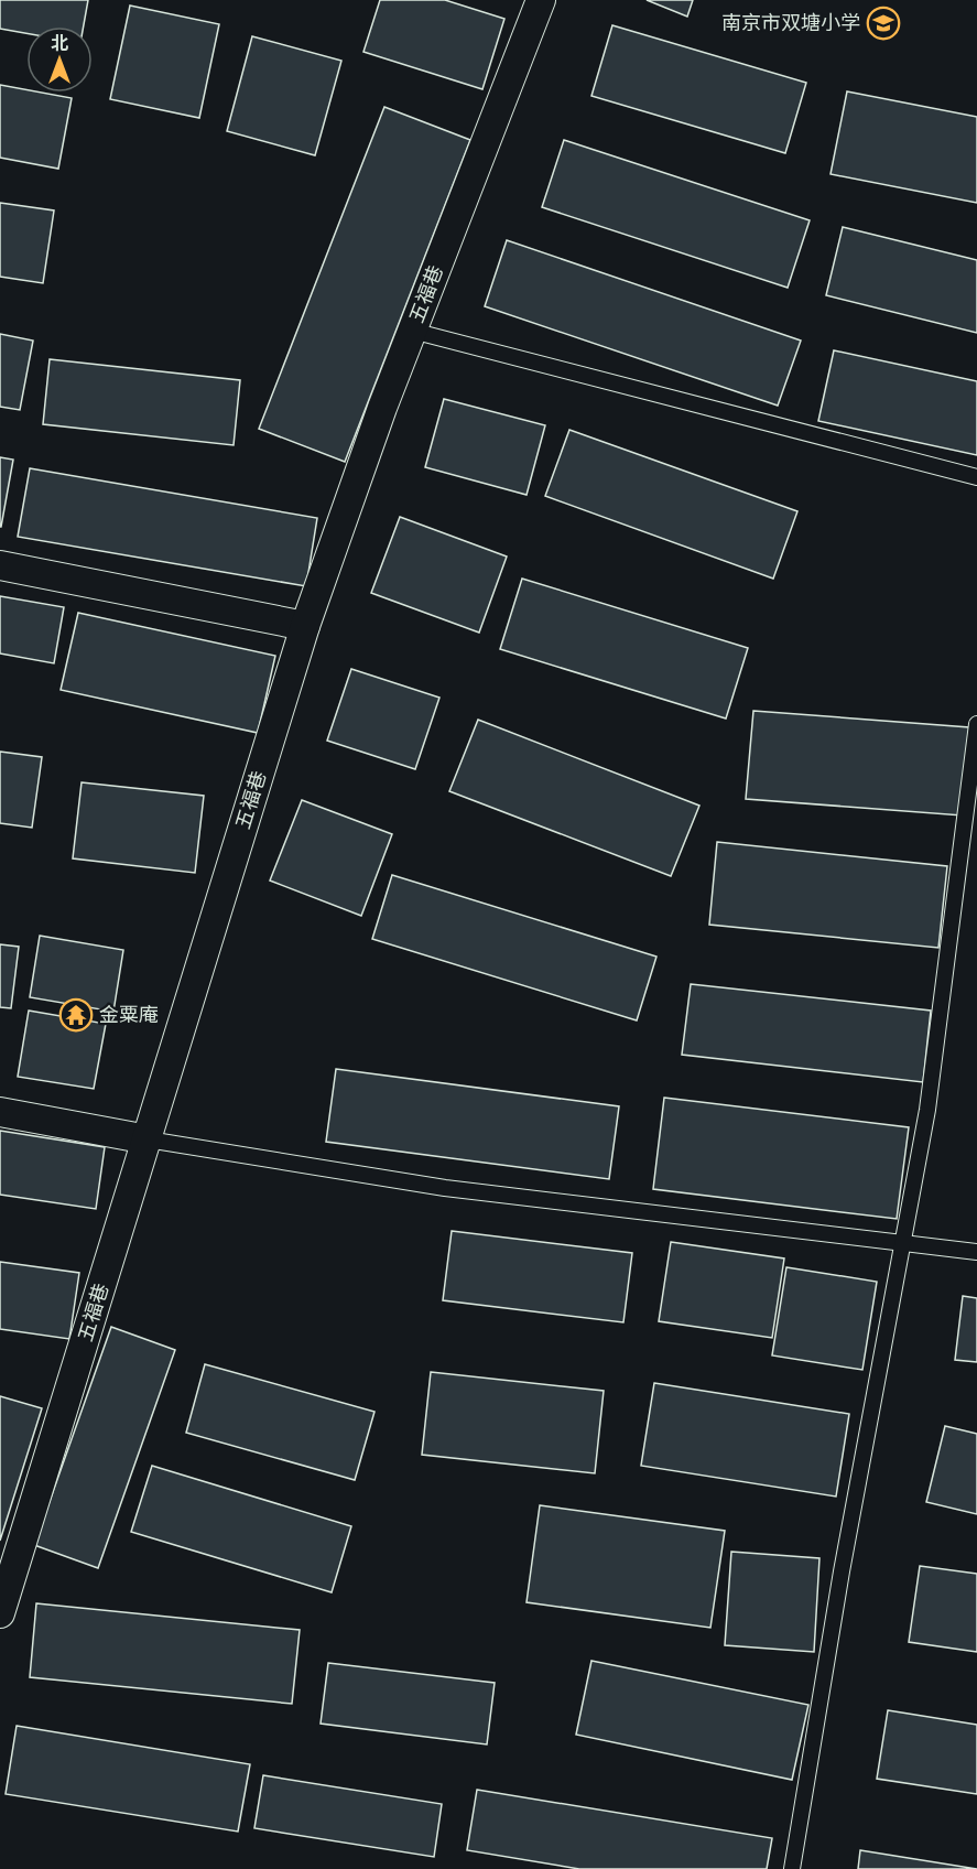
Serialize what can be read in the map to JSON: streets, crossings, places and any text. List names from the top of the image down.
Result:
{
  "streets": {
    "street": ["五福巷"]
  },
  "places": {
    "school or university": ["南京市双塘小学"],
    "temple": ["金粟庵"]
  },
  "north": "top"
}
